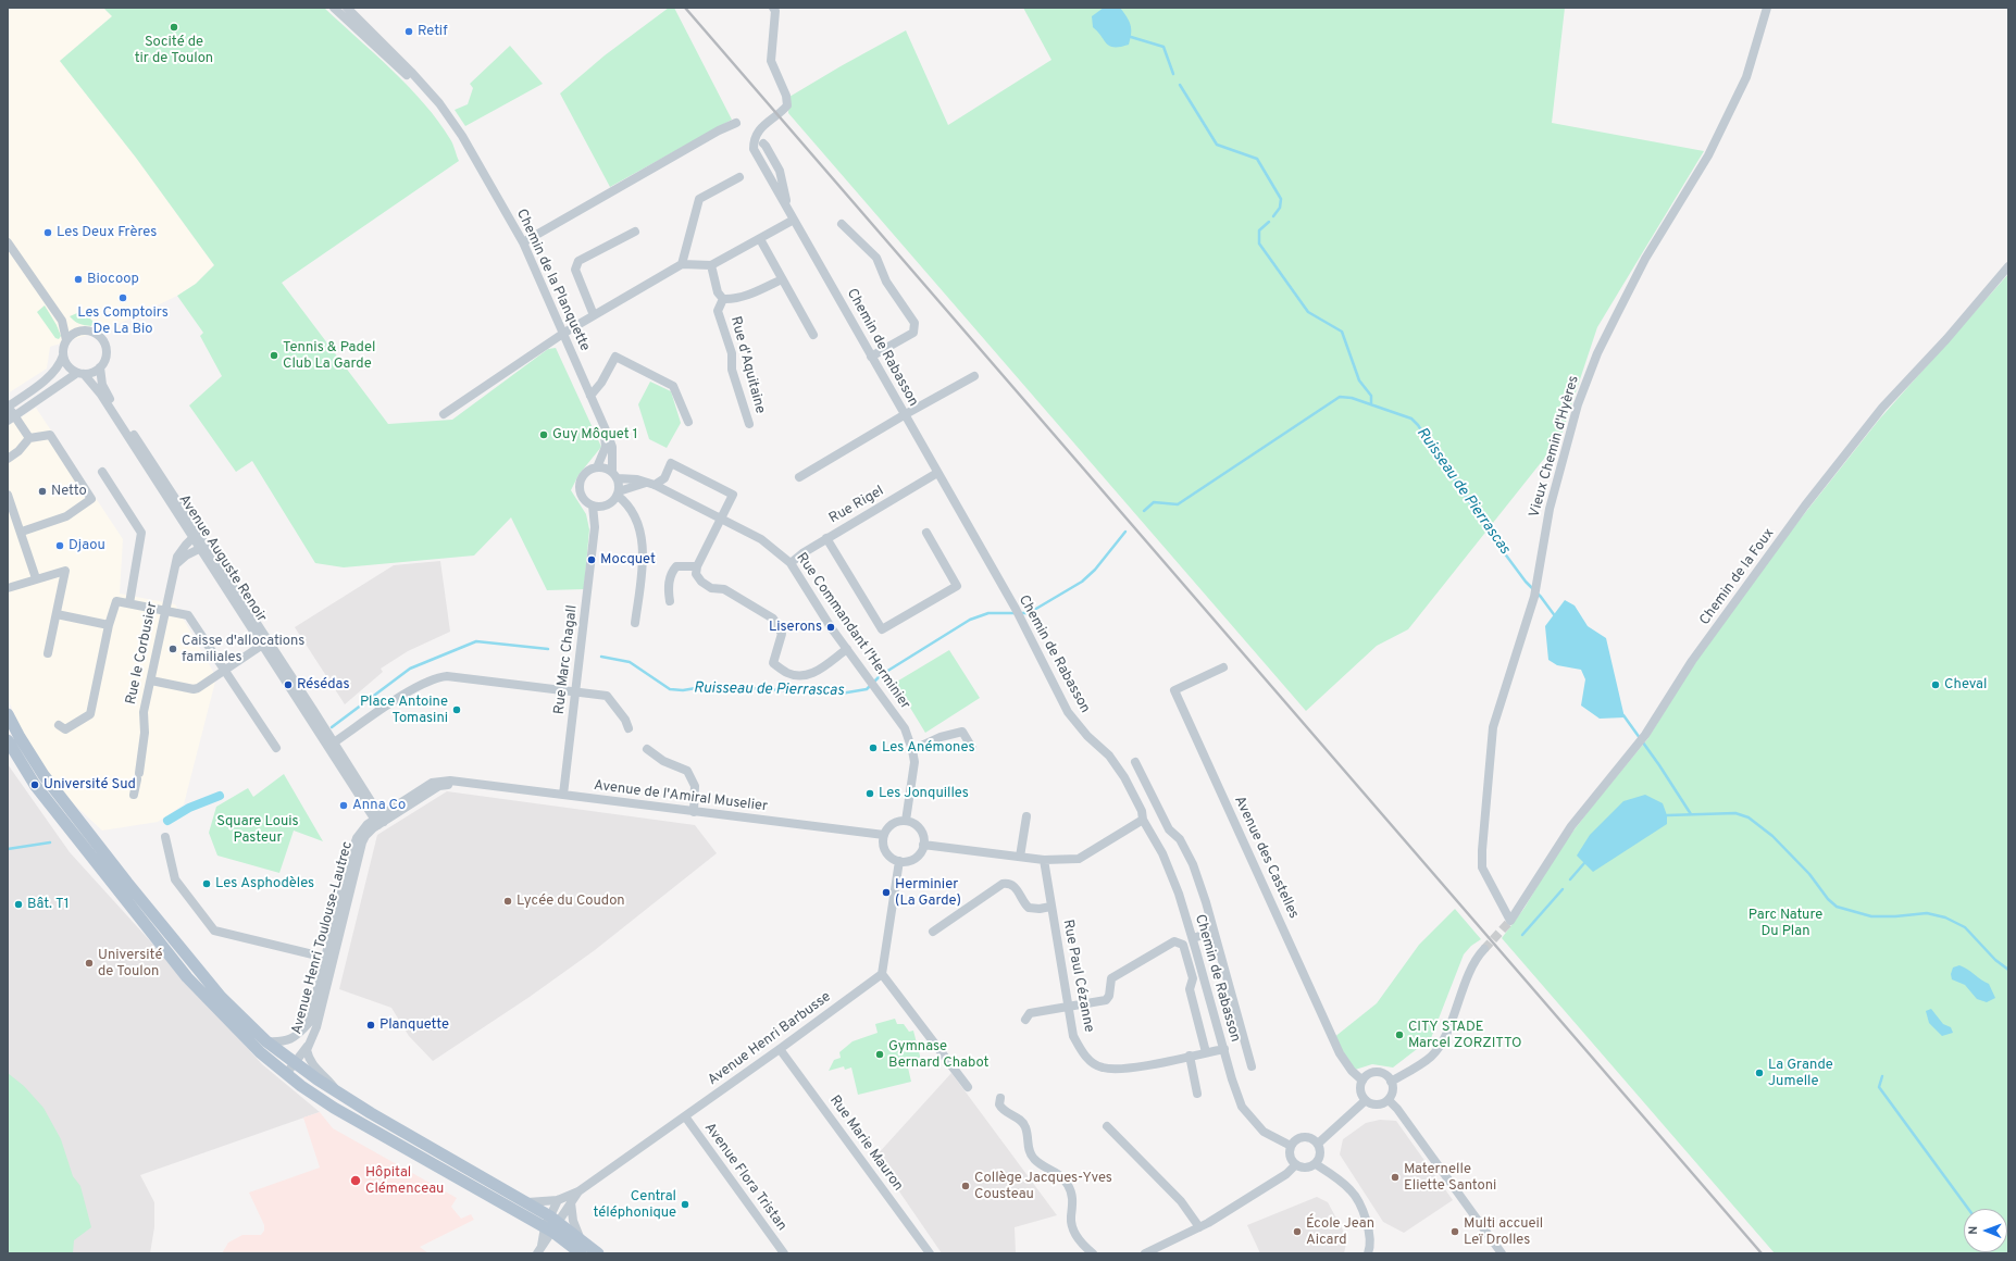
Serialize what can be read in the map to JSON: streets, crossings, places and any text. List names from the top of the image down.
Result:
{
  "streets": {
    "street": [
      "Chemin de la Planquette",
      "Chemin de Rabasson",
      "Rue d'Aquitaine",
      "Vieux Chemin d'Hyères",
      "Rue Rigel",
      "Avenue Auguste Renoir",
      "Chemin de la Foux",
      "Rue Commandant l'Herminier",
      "Rue le Corbusier",
      "Rue Marc Chagall",
      "Avenue de l'Amiral Muselier",
      "Avenue des Castelles",
      "Avenue Henri Toulouse-Lautrec",
      "Rue Paul Cézanne",
      "Avenue Henri Barbusse",
      "Rue Marie Mauron",
      "Avenue Flora Tristan"
    ]
  },
  "crossings": [
    ["Chemin de la Planquette", "Rue Commandant l'Herminier"],
    ["Chemin de la Planquette", "Rue Marc Chagall"],
    ["Chemin de Rabasson", "Rue Rigel"],
    ["Chemin de Rabasson", "Rue Paul Cézanne"],
    ["Vieux Chemin d'Hyères", "Chemin de la Foux"],
    ["Rue Rigel", "Rue Commandant l'Herminier"],
    ["Avenue Auguste Renoir", "Rue le Corbusier"],
    ["Avenue Auguste Renoir", "Avenue de l'Amiral Muselier"],
    ["Avenue Auguste Renoir", "Avenue Henri Toulouse-Lautrec"],
    ["Rue Commandant l'Herminier", "Rue Marc Chagall"],
    ["Rue Commandant l'Herminier", "Avenue de l'Amiral Muselier"],
    ["Rue Marc Chagall", "Avenue de l'Amiral Muselier"],
    ["Avenue de l'Amiral Muselier", "Avenue Henri Toulouse-Lautrec"],
    ["Avenue Henri Barbusse", "Rue Marie Mauron"],
    ["Avenue Henri Barbusse", "Avenue Flora Tristan"]
  ],
  "water": ["Ruisseau de Pierrascas"],
  "parks": ["Square Louis Pasteur", "Parc Nature Du Plan"],
  "places": [
    "Socité de tir de Toulon",
    "Retif",
    "Les Deux Frères",
    "Biocoop",
    "Les Comptoirs De La Bio",
    "Tennis & Padel Club La Garde",
    "Guy Môquet 1",
    "Netto",
    "Djaou",
    "Mocquet",
    "Liserons",
    "Caisse d'allocations familiales",
    "Résédas",
    "Cheval",
    "Place Antoine Tomasini",
    "Les Anémones",
    "Université Sud",
    "Les Jonquilles",
    "Anna Co",
    "Les Asphodèles",
    "Herminier (La Garde)",
    "Lycée du Coudon",
    "Bât. T1",
    "Université de Toulon",
    "Planquette",
    "CITY STADE Marcel ZORZITTO",
    "Gymnase Bernard Chabot",
    "La Grande Jumelle",
    "Maternelle Eliette Santoni",
    "Hôpital Clémenceau",
    "Collège Jacques-Yves Cousteau",
    "Central téléphonique",
    "École Jean Aicard",
    "Multi accueil Leï Drolles"
  ],
  "north": "left"
}
